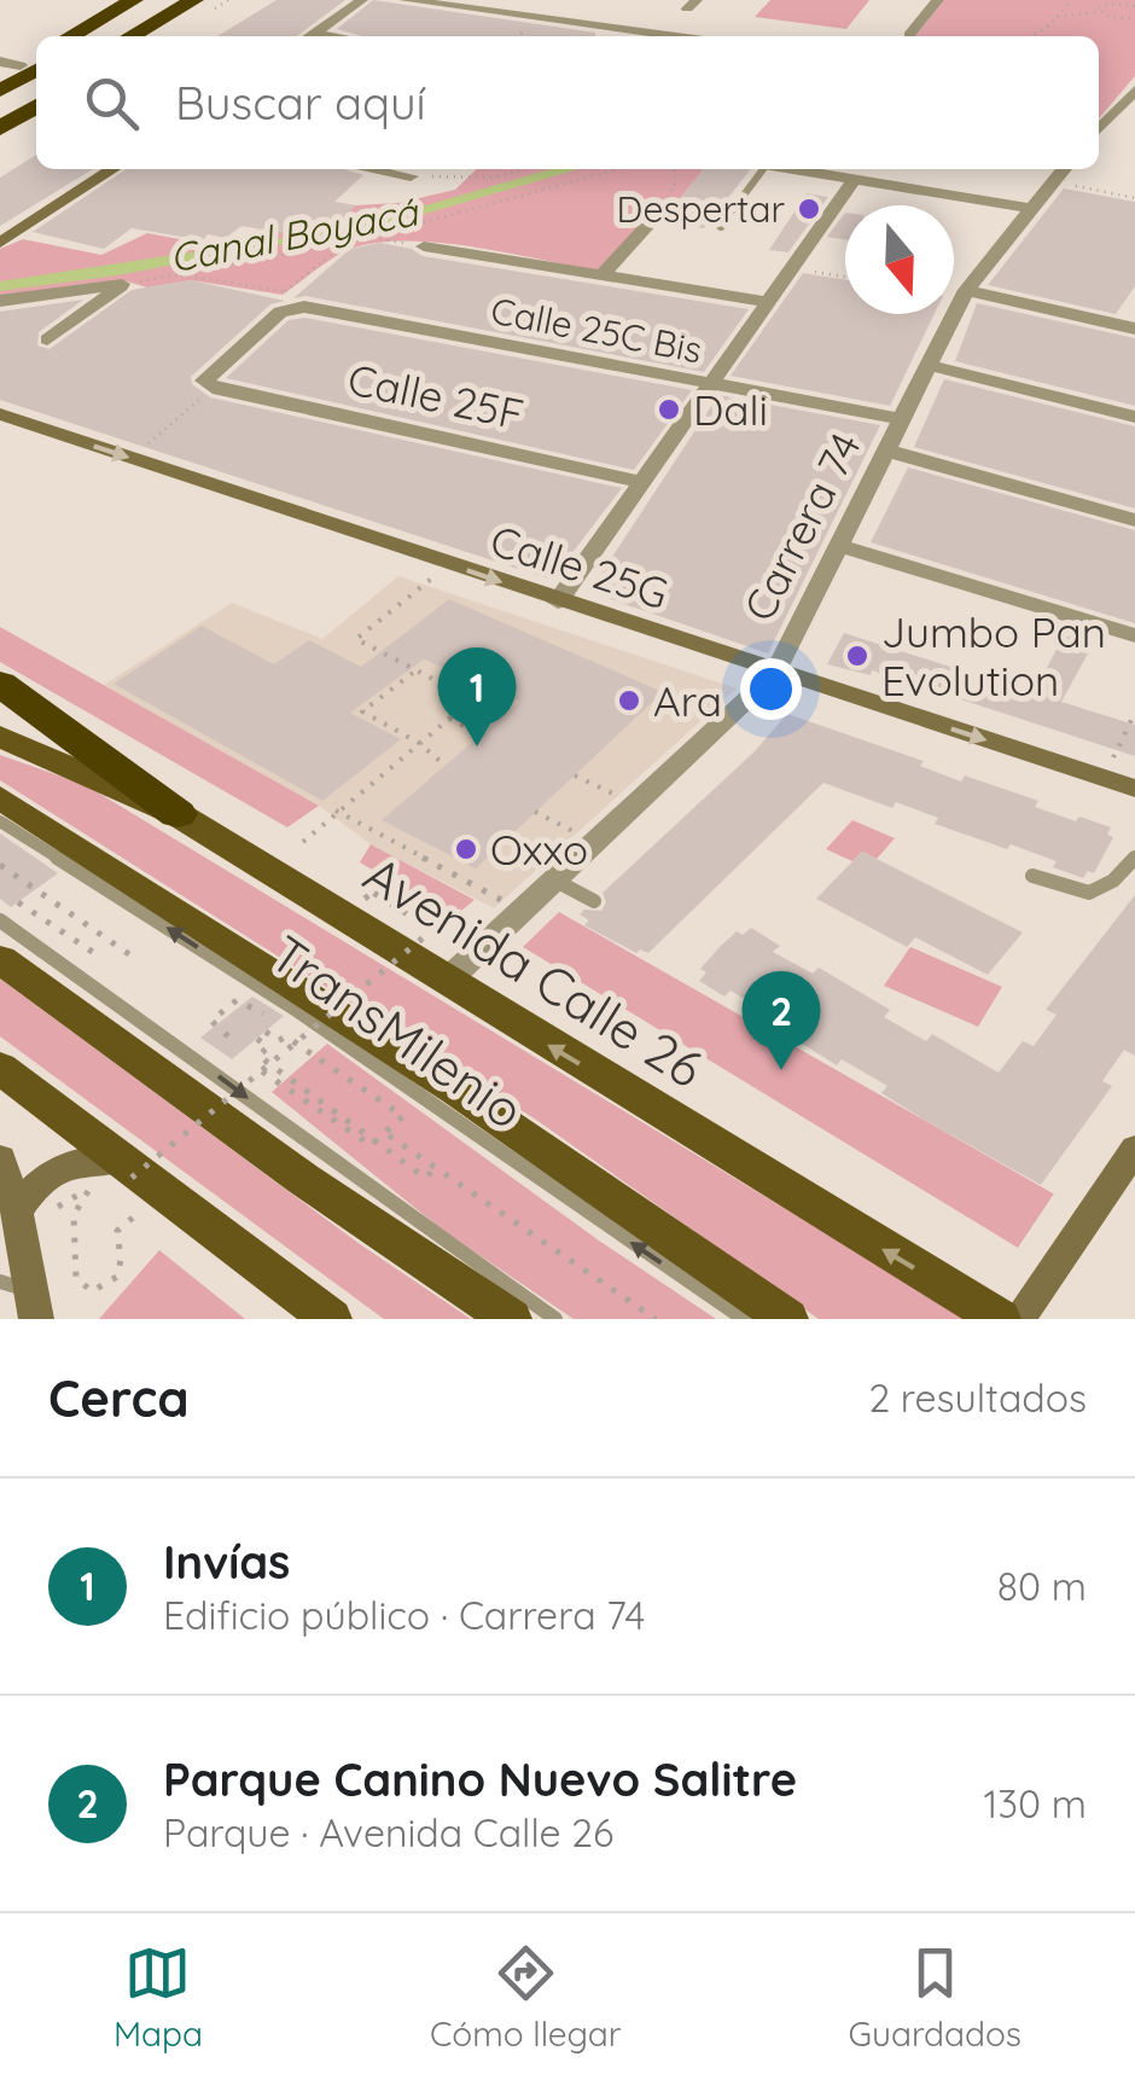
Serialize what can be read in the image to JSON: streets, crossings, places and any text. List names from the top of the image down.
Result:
{
  "streets": {
    "main road": ["Avenida Calle 26"],
    "street": [
      "Calle 25C Bis",
      "Calle 25F",
      "Carrera 74",
      "Calle 25G"
    ],
    "lane": ["TransMilenio"]
  },
  "crossings": [
    ["Calle 25C Bis", "Calle 25F"],
    ["Calle 25C Bis", "Carrera 74"],
    ["Carrera 74", "Calle 25G"],
    ["Carrera 74", "Avenida Calle 26"]
  ],
  "water": ["Canal Boyacá"],
  "places": [
    "Despertar",
    "Dali",
    "Jumbo Pan Evolution",
    "Ara",
    "Oxxo"
  ],
  "north": "bottom",
  "page": {
    "search": "Buscar aquí",
    "pins": ["1", "2"],
    "heading": ["Cerca", "2 resultados"],
    "list": [
      {
        "mark": "1",
        "name": "Invías",
        "note": "Edificio público · Carrera 74",
        "value": "80 m"
      },
      {
        "mark": "2",
        "name": "Parque Canino Nuevo Salitre",
        "note": "Parque · Avenida Calle 26",
        "value": "130 m"
      }
    ],
    "nav": ["Mapa", "Cómo llegar", "Guardados"]
  }
}
